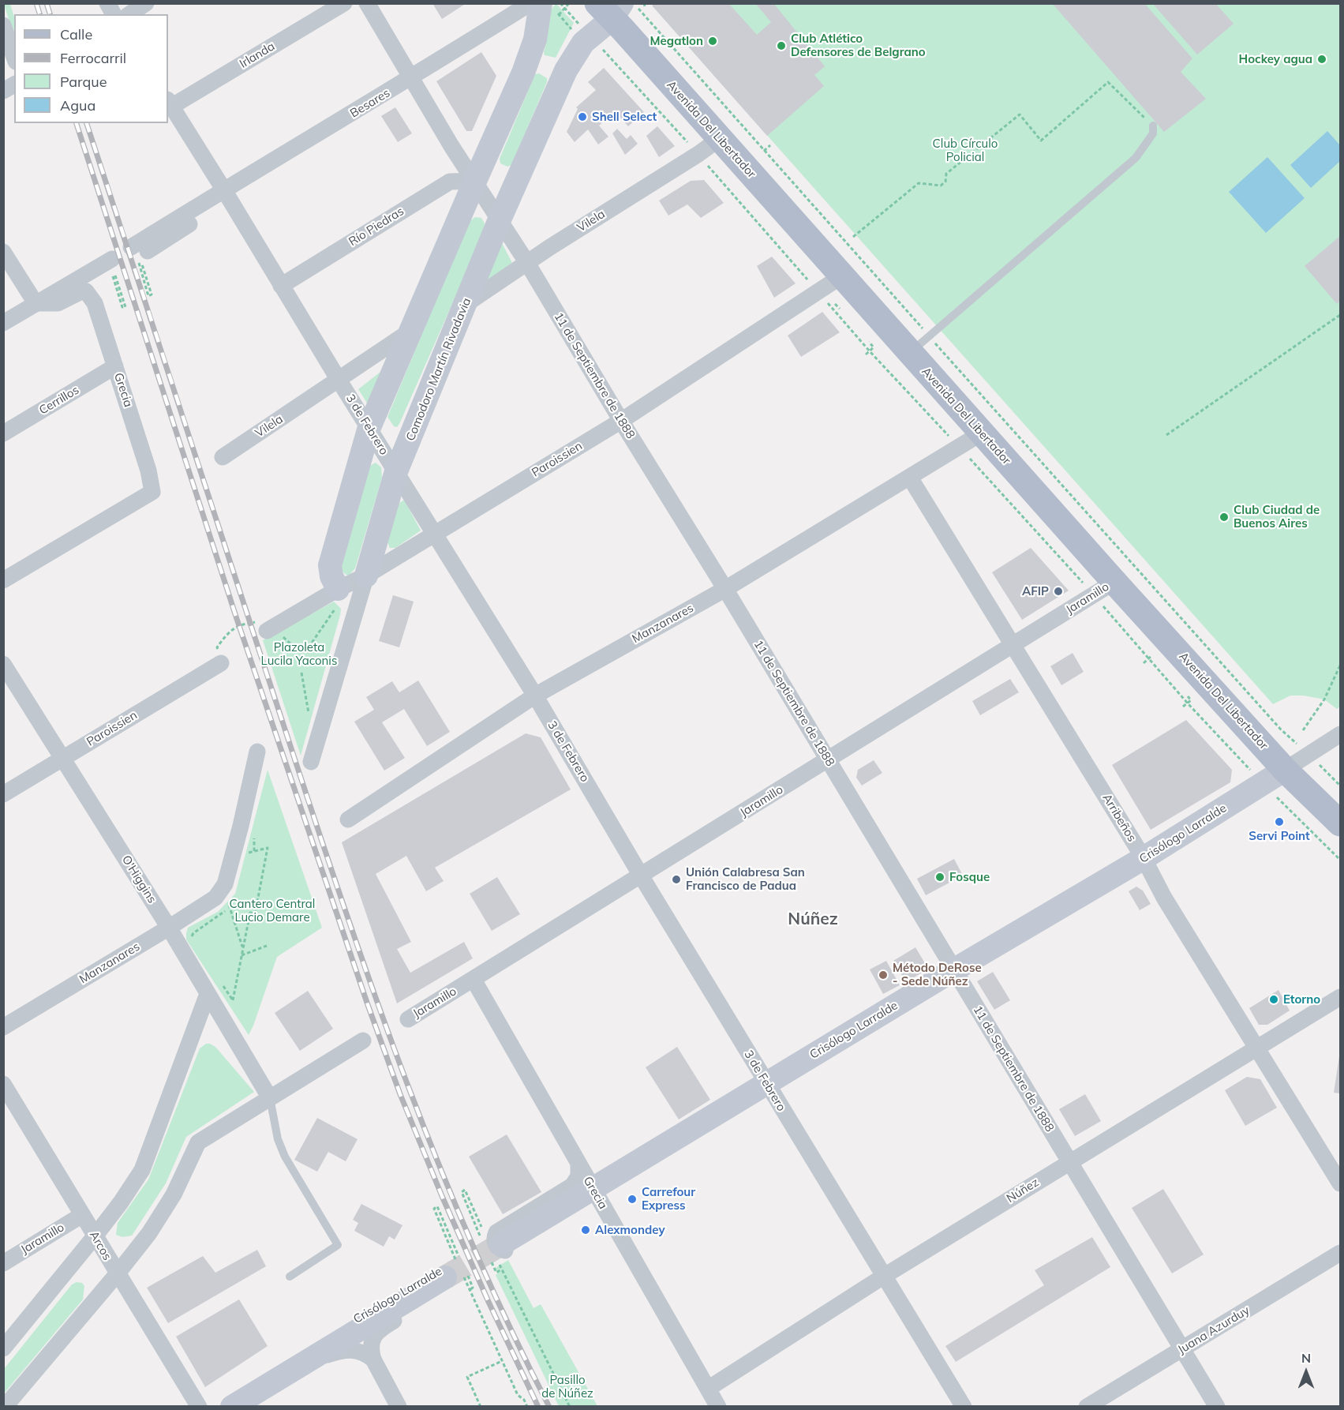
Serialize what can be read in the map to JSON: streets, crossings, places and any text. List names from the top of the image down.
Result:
{
  "streets": {
    "main road": ["Avenida Del Libertador"],
    "street": [
      "Irlanda",
      "Besares",
      "Vilela",
      "Río Piedras",
      "Comodoro Martín Rivadavia",
      "11 de Septiembre de 1888",
      "Grecia",
      "Cerrillos",
      "3 de Febrero",
      "Paroissien",
      "Jaramillo",
      "Manzanares",
      "Arribeños",
      "Crisólogo Larralde",
      "O'Higgins",
      "Núñez",
      "Arcos",
      "Juana Azurduy"
    ]
  },
  "crossings": [
    ["Irlanda", "3 de Febrero"],
    ["Besares", "11 de Septiembre de 1888"],
    ["Besares", "3 de Febrero"],
    ["Avenida Del Libertador", "Vilela"],
    ["Avenida Del Libertador", "Comodoro Martín Rivadavia"],
    ["Avenida Del Libertador", "Paroissien"],
    ["Avenida Del Libertador", "Jaramillo"],
    ["Avenida Del Libertador", "Manzanares"],
    ["Avenida Del Libertador", "Crisólogo Larralde"],
    ["Vilela", "Comodoro Martín Rivadavia"],
    ["Vilela", "11 de Septiembre de 1888"],
    ["Vilela", "3 de Febrero"],
    ["Río Piedras", "11 de Septiembre de 1888"],
    ["Río Piedras", "3 de Febrero"],
    ["Comodoro Martín Rivadavia", "11 de Septiembre de 1888"],
    ["Comodoro Martín Rivadavia", "3 de Febrero"],
    ["Comodoro Martín Rivadavia", "Paroissien"],
    ["11 de Septiembre de 1888", "Paroissien"],
    ["11 de Septiembre de 1888", "Jaramillo"],
    ["11 de Septiembre de 1888", "Manzanares"],
    ["11 de Septiembre de 1888", "Crisólogo Larralde"],
    ["11 de Septiembre de 1888", "Núñez"],
    ["11 de Septiembre de 1888", "Juana Azurduy"],
    ["Grecia", "Cerrillos"],
    ["Grecia", "Jaramillo"],
    ["Grecia", "Crisólogo Larralde"],
    ["Grecia", "Núñez"],
    ["3 de Febrero", "Paroissien"],
    ["3 de Febrero", "Jaramillo"],
    ["3 de Febrero", "Manzanares"],
    ["3 de Febrero", "Crisólogo Larralde"],
    ["3 de Febrero", "Núñez"],
    ["Paroissien", "O'Higgins"],
    ["Jaramillo", "Arribeños"],
    ["Jaramillo", "Arcos"],
    ["Manzanares", "Arribeños"],
    ["Manzanares", "O'Higgins"],
    ["Arribeños", "Crisólogo Larralde"],
    ["Arribeños", "Núñez"]
  ],
  "districts": ["Núñez"],
  "parks": [
    "Club Círculo Policial",
    "Plazoleta Lucila Yaconis",
    "Cantero Central Lucio Demare",
    "Pasillo de Núñez"
  ],
  "places": [
    "Megatlon",
    "Club Atlético Defensores de Belgrano",
    "Hockey agua",
    "Shell Select",
    "Club Ciudad de Buenos Aires",
    "AFIP",
    "Servi Point",
    "Fosque",
    "Unión Calabresa San Francisco de Padua",
    "Método DeRose - Sede Núñez",
    "Etorno",
    "Carrefour Express",
    "Alexmondey"
  ],
  "legend": [
    "Calle",
    "Ferrocarril",
    "Parque",
    "Agua"
  ],
  "north": "top"
}
